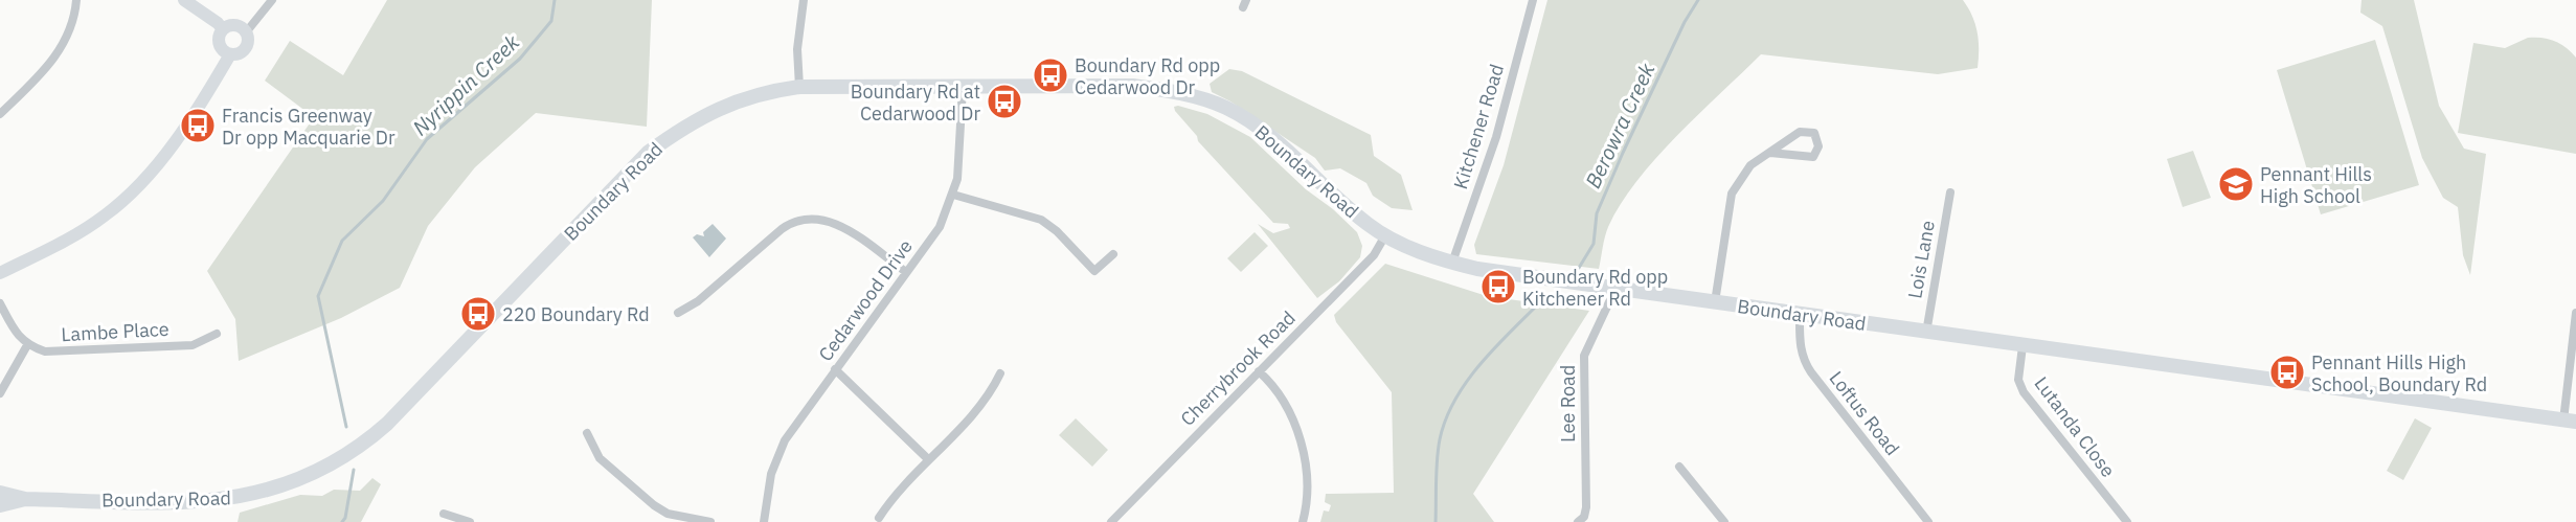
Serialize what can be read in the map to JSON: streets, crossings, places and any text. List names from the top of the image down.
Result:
{
  "streets": {
    "main road": ["Boundary Road"],
    "street": [
      "Kitchener Road",
      "Lois Lane",
      "Cedarwood Drive",
      "Lambe Place",
      "Cherrybrook Road",
      "Lee Road",
      "Loftus Road",
      "Lutanda Close"
    ]
  },
  "crossings": [
    ["Kitchener Road", "Boundary Road"],
    ["Boundary Road", "Lois Lane"],
    ["Boundary Road", "Cedarwood Drive"],
    ["Boundary Road", "Cherrybrook Road"],
    ["Boundary Road", "Lee Road"],
    ["Boundary Road", "Loftus Road"],
    ["Boundary Road", "Lutanda Close"]
  ],
  "water": ["Nyrippin Creek", "Berowra Creek"],
  "places": {
    "bus stop": [
      "Boundary Rd opp Cedarwood Dr",
      "Boundary Rd at Cedarwood Dr",
      "Francis Greenway Dr opp Macquarie Dr",
      "Boundary Rd opp Kitchener Rd",
      "220 Boundary Rd",
      "Pennant Hills High School, Boundary Rd"
    ],
    "school or university": ["Pennant Hills High School"]
  }
}
